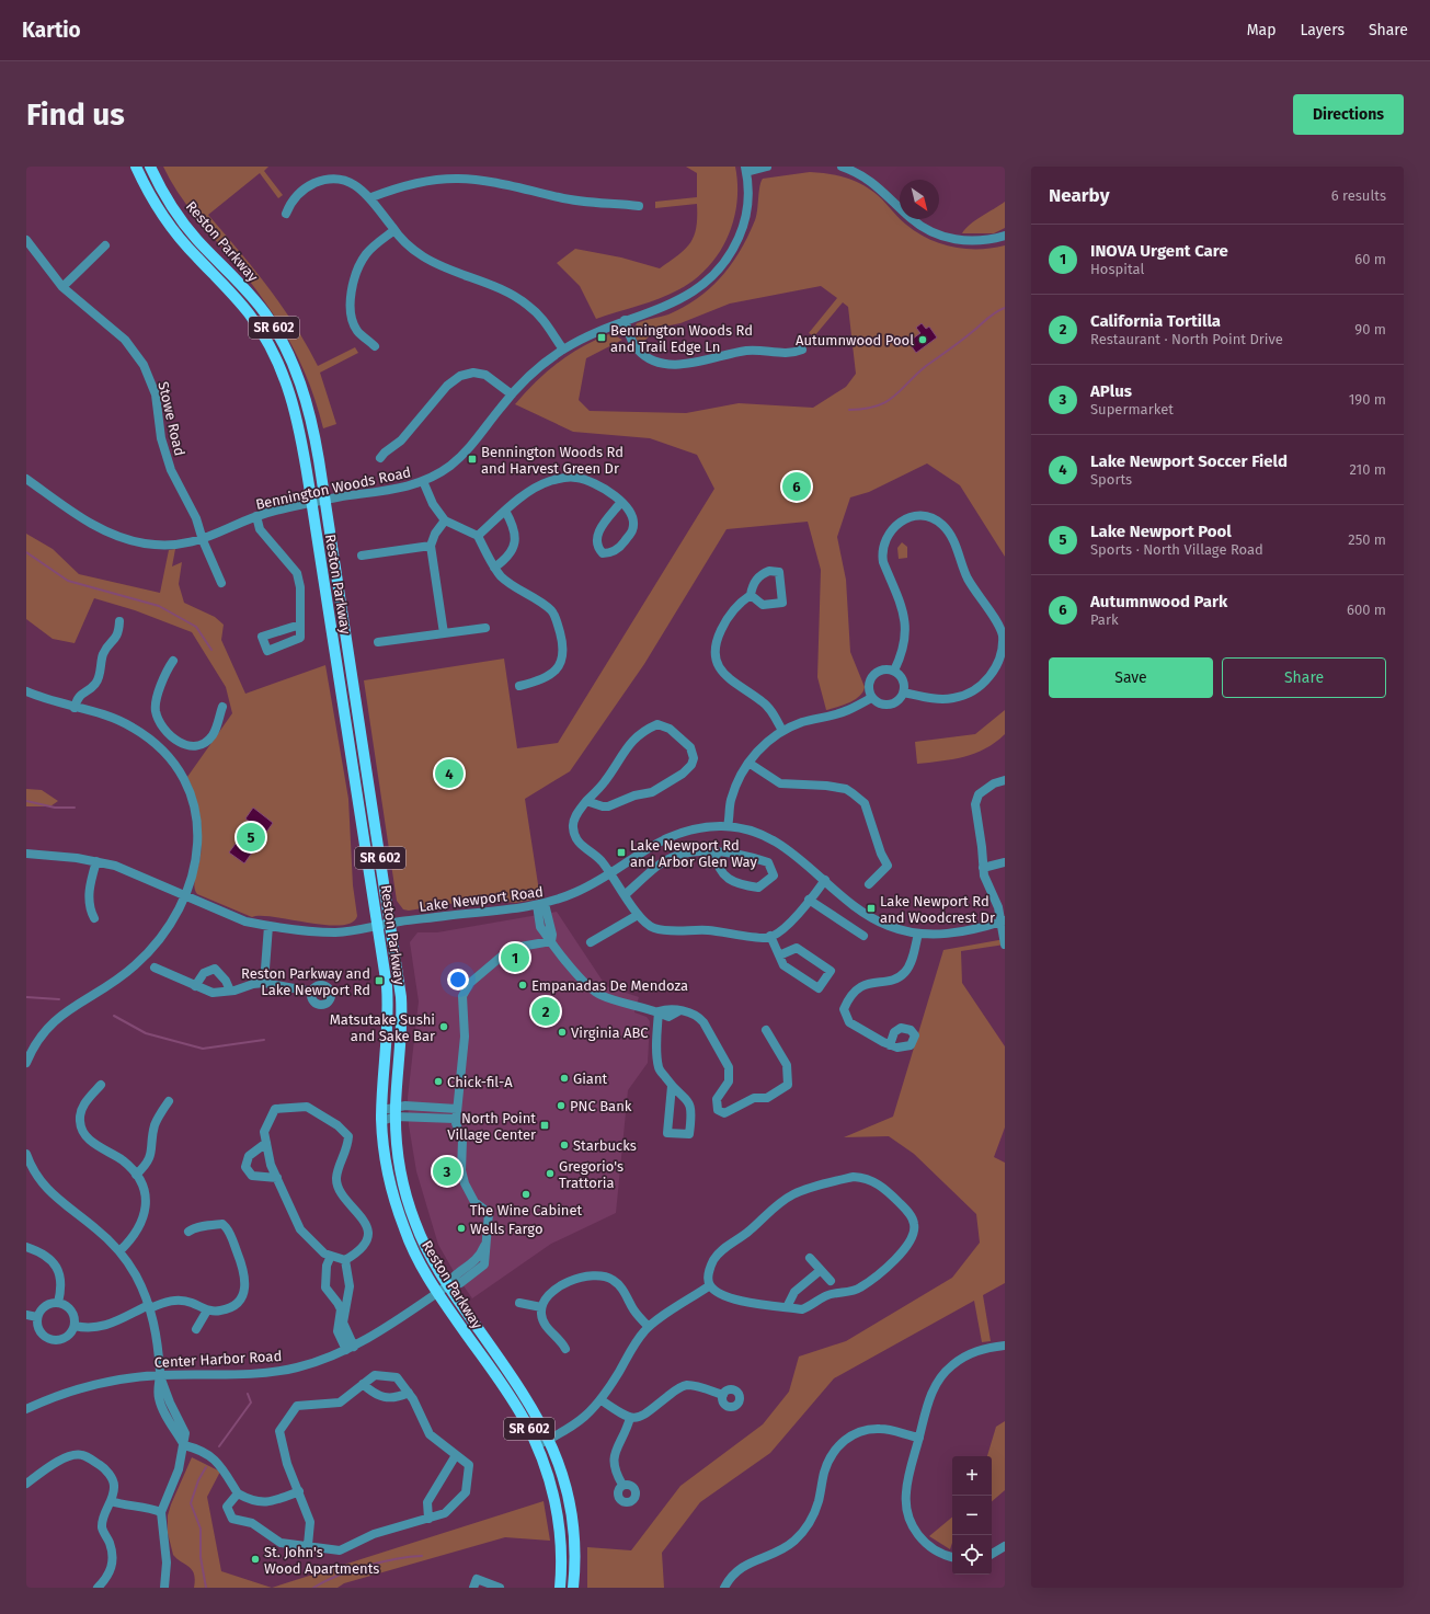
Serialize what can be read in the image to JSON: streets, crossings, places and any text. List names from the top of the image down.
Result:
{
  "streets": {
    "main road": ["Reston Parkway", "SR 602"],
    "street": [
      "Stowe Road",
      "Bennington Woods Road",
      "Lake Newport Road",
      "Center Harbor Road"
    ]
  },
  "crossings": [
    ["Reston Parkway", "Bennington Woods Road"],
    ["Reston Parkway", "Lake Newport Road"],
    ["Reston Parkway", "Center Harbor Road"],
    ["Stowe Road", "Bennington Woods Road"]
  ],
  "places": {
    "transit": [
      "Bennington Woods Rd and Trail Edge Ln",
      "Bennington Woods Rd and Harvest Green Dr",
      "Lake Newport Rd and Arbor Glen Way",
      "Lake Newport Rd and Woodcrest Dr",
      "Reston Parkway and Lake Newport Rd",
      "North Point Village Center"
    ],
    "other": [
      "Autumnwood Pool",
      "Empanadas De Mendoza",
      "Matsutake Sushi and Sake Bar",
      "Virginia ABC",
      "Giant",
      "Chick-fil-A",
      "PNC Bank",
      "Starbucks",
      "Gregorio's Trattoria",
      "The Wine Cabinet",
      "Wells Fargo",
      "St. John's Wood Apartments"
    ]
  },
  "north": "bottom right",
  "page": {
    "header": "Kartio",
    "nav": ["Map", "Layers", "Share"],
    "buttons": [
      "Directions",
      ["Save", "Share"]
    ],
    "title": "Find us",
    "heading": ["Nearby", "6 results"],
    "list": [
      {
        "mark": "1",
        "name": "INOVA Urgent Care",
        "note": "Hospital",
        "value": "60 m"
      },
      {
        "mark": "2",
        "name": "California Tortilla",
        "note": "Restaurant · North Point Drive",
        "value": "90 m"
      },
      {
        "mark": "3",
        "name": "APlus",
        "note": "Supermarket",
        "value": "190 m"
      },
      {
        "mark": "4",
        "name": "Lake Newport Soccer Field",
        "note": "Sports",
        "value": "210 m"
      },
      {
        "mark": "5",
        "name": "Lake Newport Pool",
        "note": "Sports · North Village Road",
        "value": "250 m"
      },
      {
        "mark": "6",
        "name": "Autumnwood Park",
        "note": "Park",
        "value": "600 m"
      }
    ],
    "pins": [
      "6",
      "4",
      "5",
      "1",
      "2",
      "3"
    ],
    "map_buttons": ["+", "−"]
  }
}
